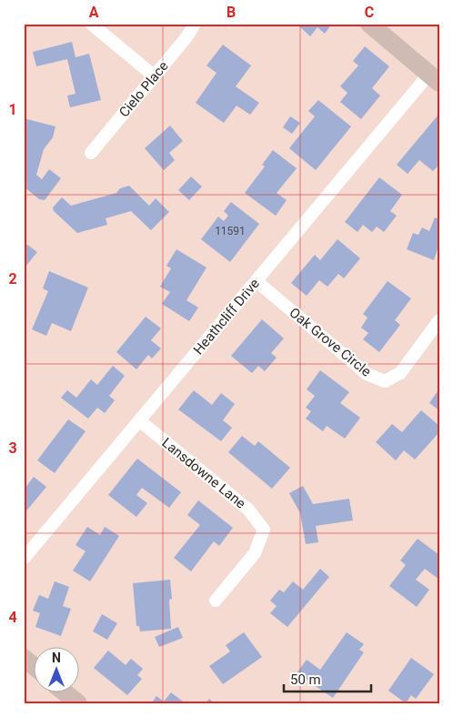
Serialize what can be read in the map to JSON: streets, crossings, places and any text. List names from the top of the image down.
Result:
{
  "streets": {
    "street": [
      "Cielo Place",
      "Heathcliff Drive",
      "Oak Grove Circle",
      "Lansdowne Lane"
    ]
  },
  "crossings": [
    ["Heathcliff Drive", "Oak Grove Circle"],
    ["Heathcliff Drive", "Lansdowne Lane"]
  ],
  "house_numbers": ["11591"],
  "scale_bar": "50 m",
  "north": "top",
  "grid": {
    "columns": ["A", "B", "C"],
    "rows": [
      "1",
      "2",
      "3",
      "4"
    ]
  }
}
